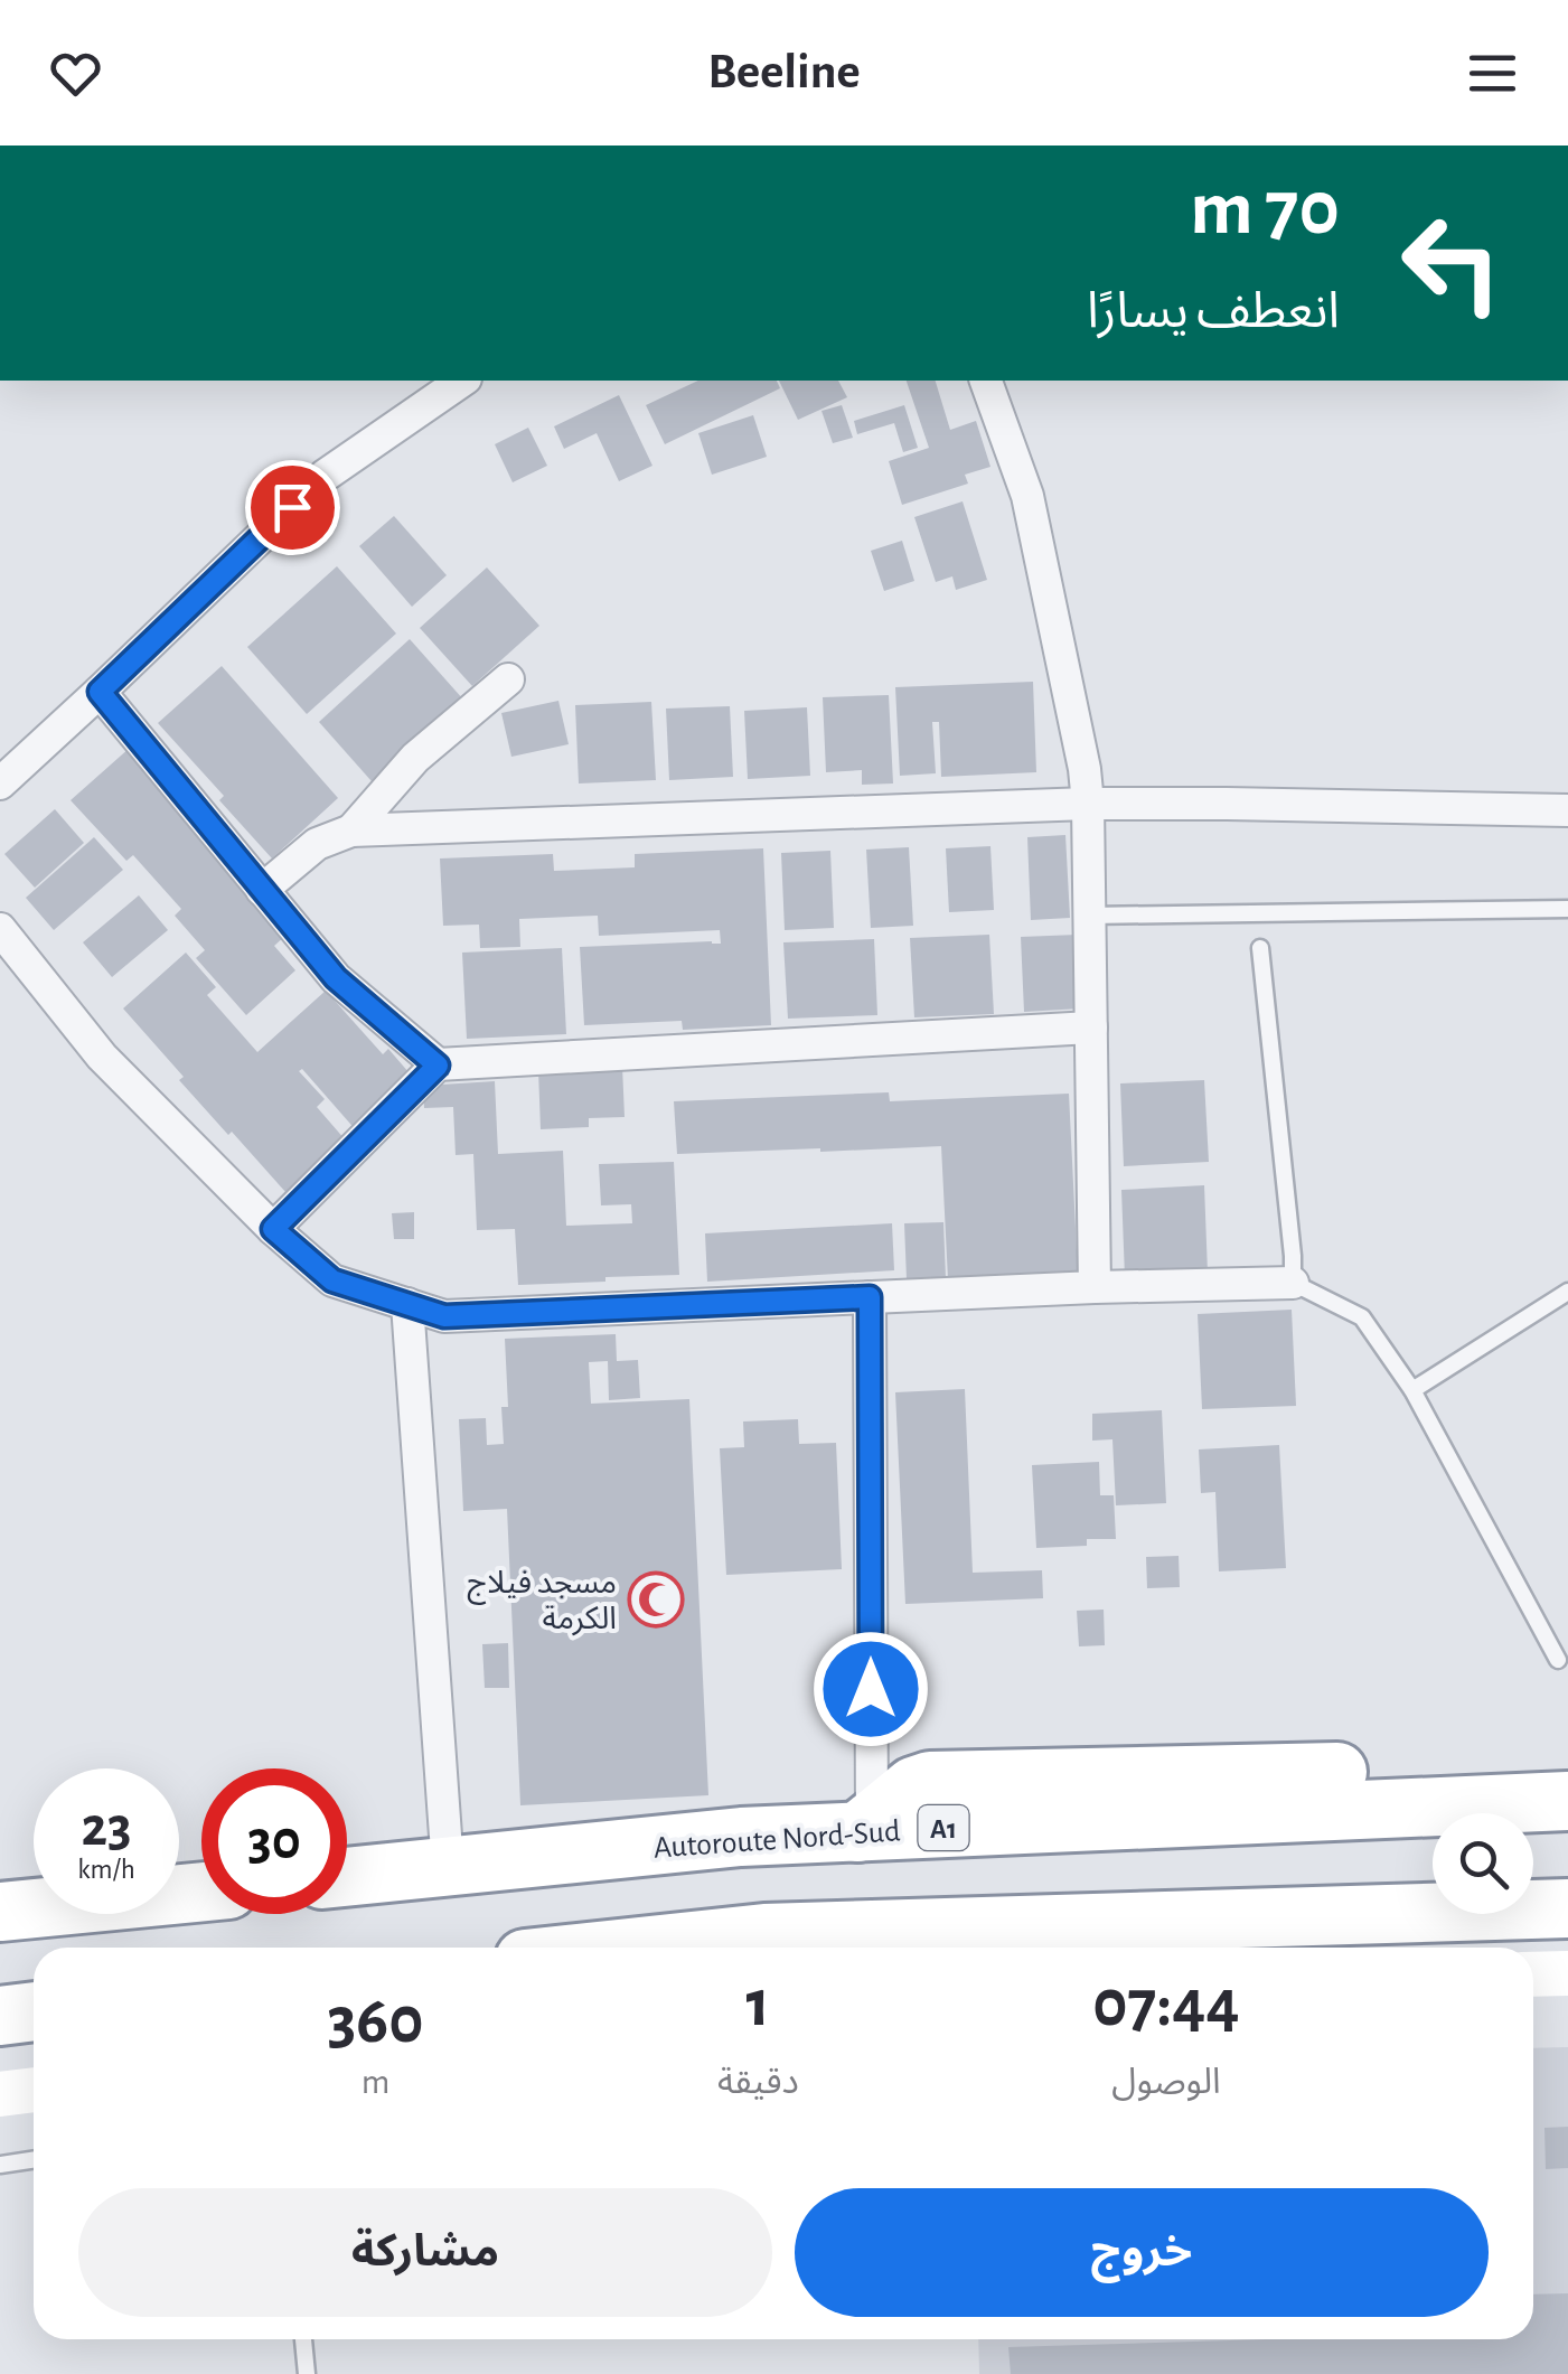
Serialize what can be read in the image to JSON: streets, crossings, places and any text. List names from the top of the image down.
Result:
{
  "streets": {
    "highway": ["A1", "Autoroute Nord-Sud"]
  },
  "places": {
    "mosque": ["مسجد فيلاج الكرمة"]
  },
  "page": {
    "header": "Beeline",
    "turn": ["70 m", "انعطف يسارًا"],
    "speed": "23 km/h",
    "limit": "30",
    "eta": [
      "07:44",
      "الوصول",
      "1",
      "دقيقة",
      "360",
      "m"
    ],
    "buttons": ["خروج", "مشاركة"]
  }
}
